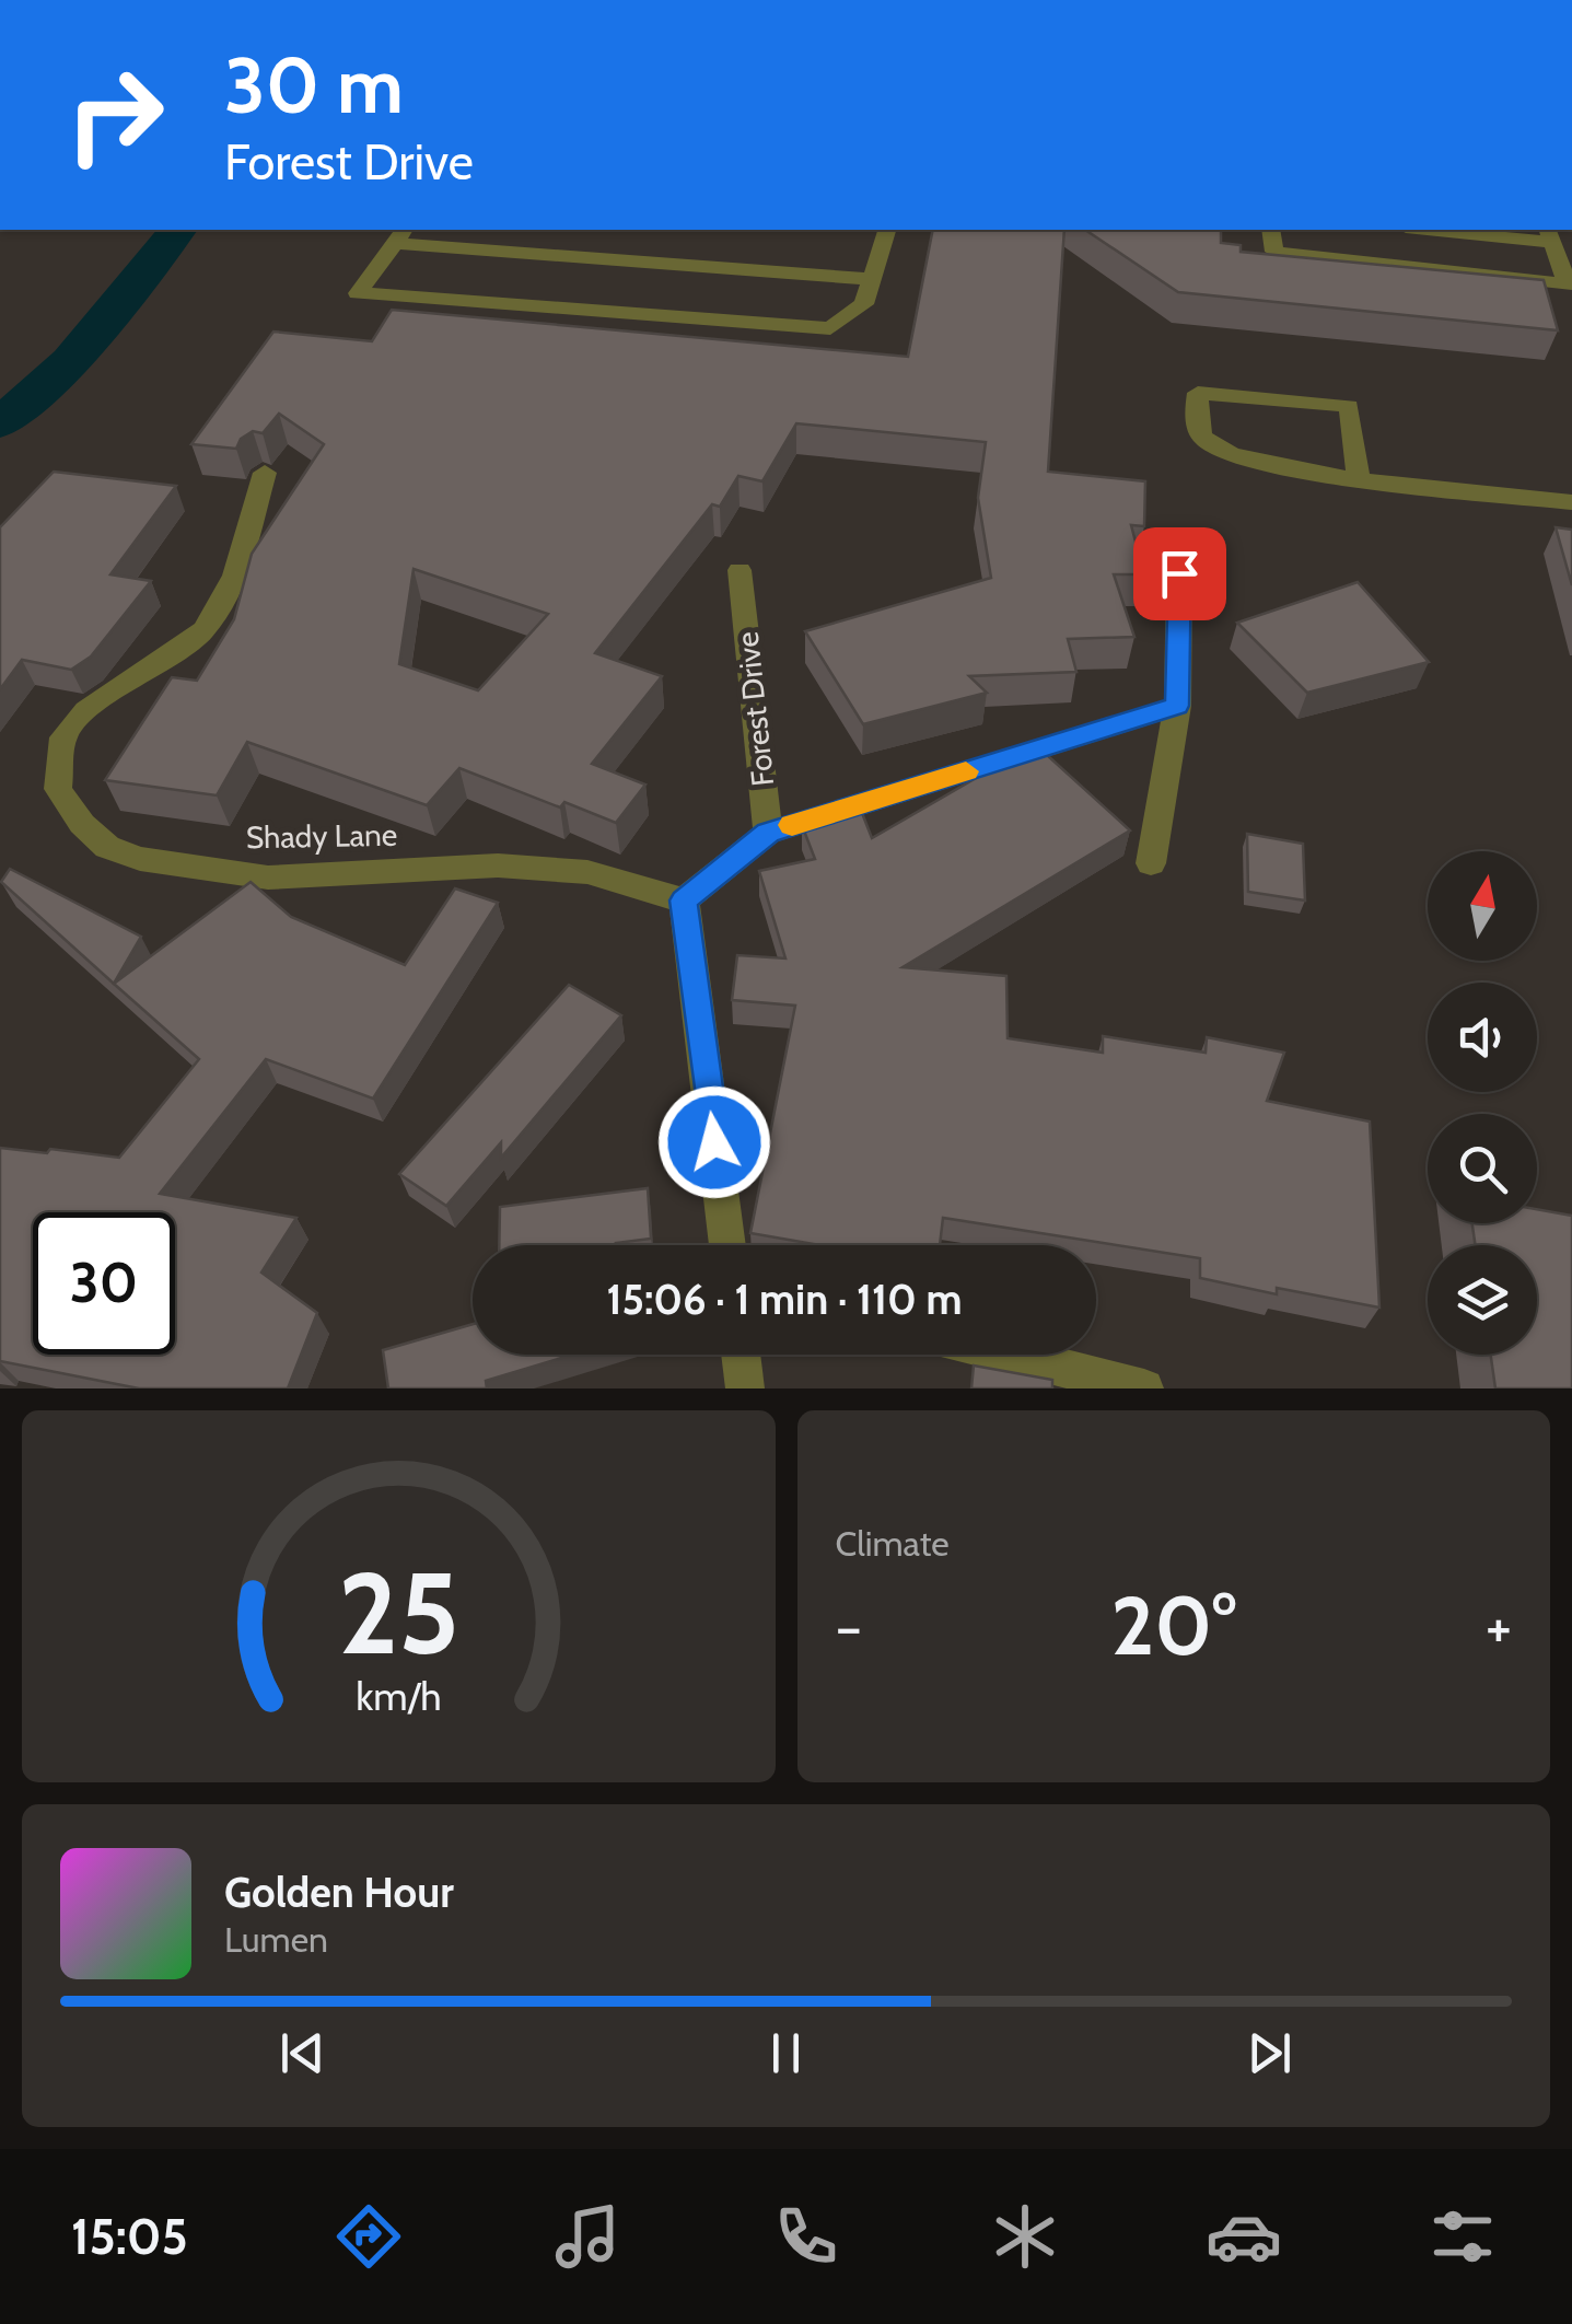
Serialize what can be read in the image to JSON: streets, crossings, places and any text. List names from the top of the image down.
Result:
{
  "streets": {
    "street": ["Forest Drive", "Shady Lane"]
  },
  "north": "top",
  "page": {
    "turn": ["30 m", "Forest Drive"],
    "limit": "30",
    "trip": "15:06 · 1 min · 110 m",
    "tile": "Climate",
    "heat": ["−", "20°", "+"],
    "song": ["Golden Hour", "Lumen"],
    "tabs": "15:05",
    "gauge": ["25", "km/h"]
  }
}
